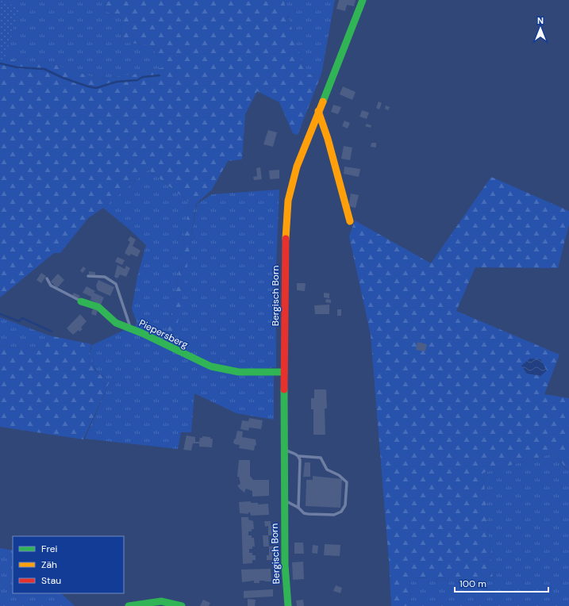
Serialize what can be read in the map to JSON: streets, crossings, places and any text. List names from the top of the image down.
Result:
{
  "streets": {
    "main road": ["Bergisch Born", "Piepersberg"]
  },
  "crossings": [
    ["Bergisch Born", "Piepersberg"]
  ],
  "legend": ["Frei", "Zäh", "Stau"],
  "scale_bar": "100 m",
  "north": "top"
}
